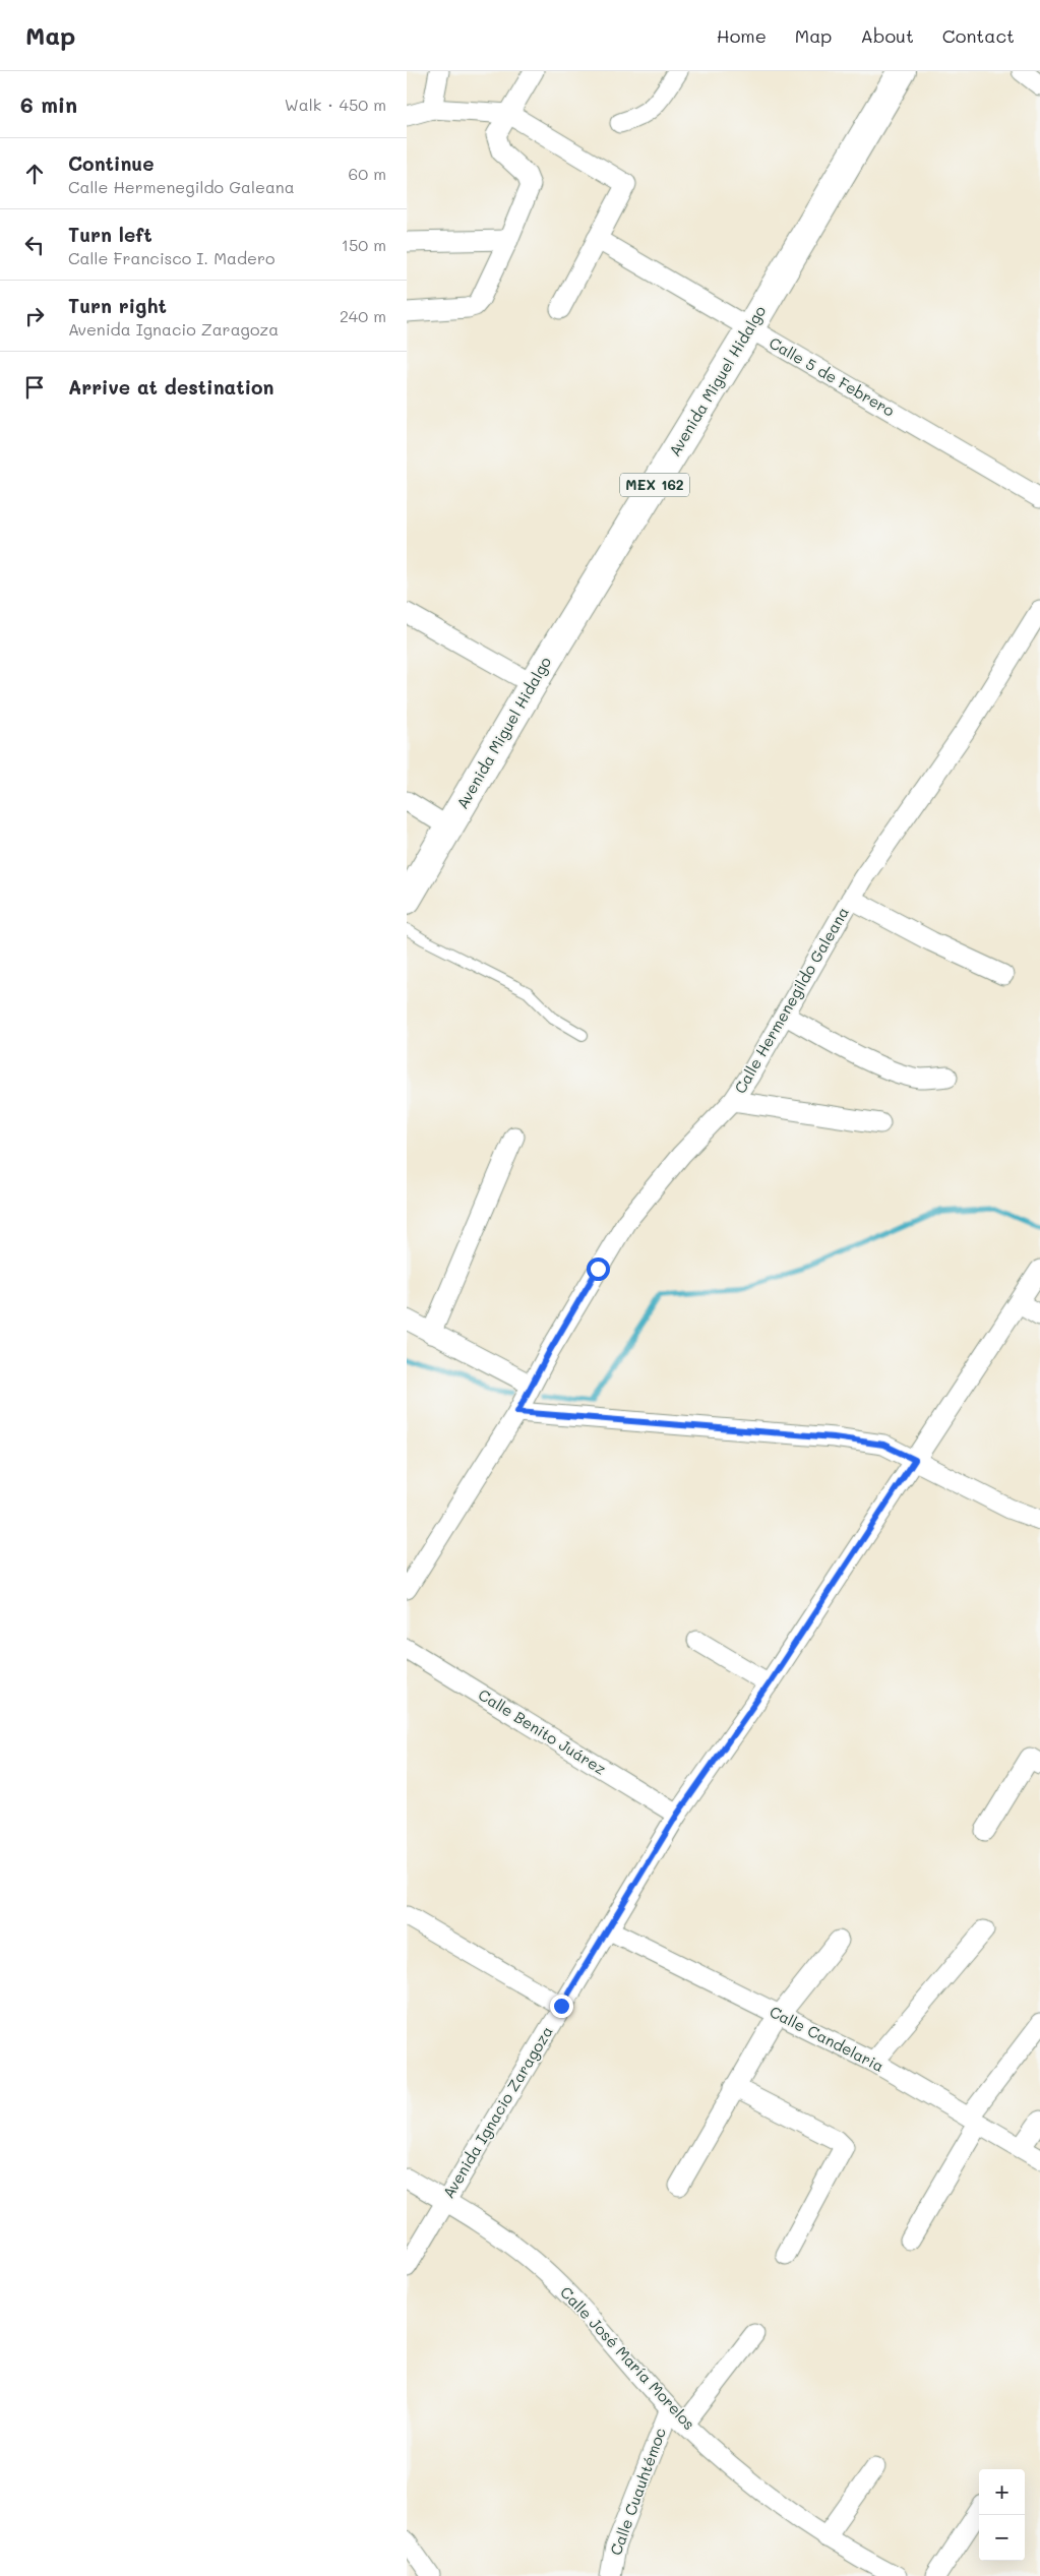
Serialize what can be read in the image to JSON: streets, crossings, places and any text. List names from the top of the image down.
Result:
{
  "streets": {
    "main road": ["Avenida Miguel Hidalgo", "MEX 162"],
    "street": [
      "Calle 5 de Febrero",
      "Calle Hermenegildo Galeana",
      "Calle Benito Juárez",
      "Calle Candelaria",
      "Avenida Ignacio Zaragoza",
      "Calle José María Morelos",
      "Calle Cuauhtémoc"
    ]
  },
  "crossings": [
    ["Calle 5 de Febrero", "Avenida Miguel Hidalgo"],
    ["Calle Benito Juárez", "Avenida Ignacio Zaragoza"],
    ["Calle Candelaria", "Avenida Ignacio Zaragoza"],
    ["Avenida Ignacio Zaragoza", "Calle José María Morelos"],
    ["Calle José María Morelos", "Calle Cuauhtémoc"]
  ],
  "page": {
    "header": "Map",
    "nav": [
      "Home",
      "Map",
      "About",
      "Contact"
    ],
    "heading": ["6 min", "Walk · 450 m"],
    "list": [
      ["Continue", "Calle Hermenegildo Galeana", "60 m"],
      ["Turn left", "Calle Francisco I. Madero", "150 m"],
      ["Turn right", "Avenida Ignacio Zaragoza", "240 m"],
      "Arrive at destination"
    ],
    "map_buttons": ["+", "−"]
  }
}
